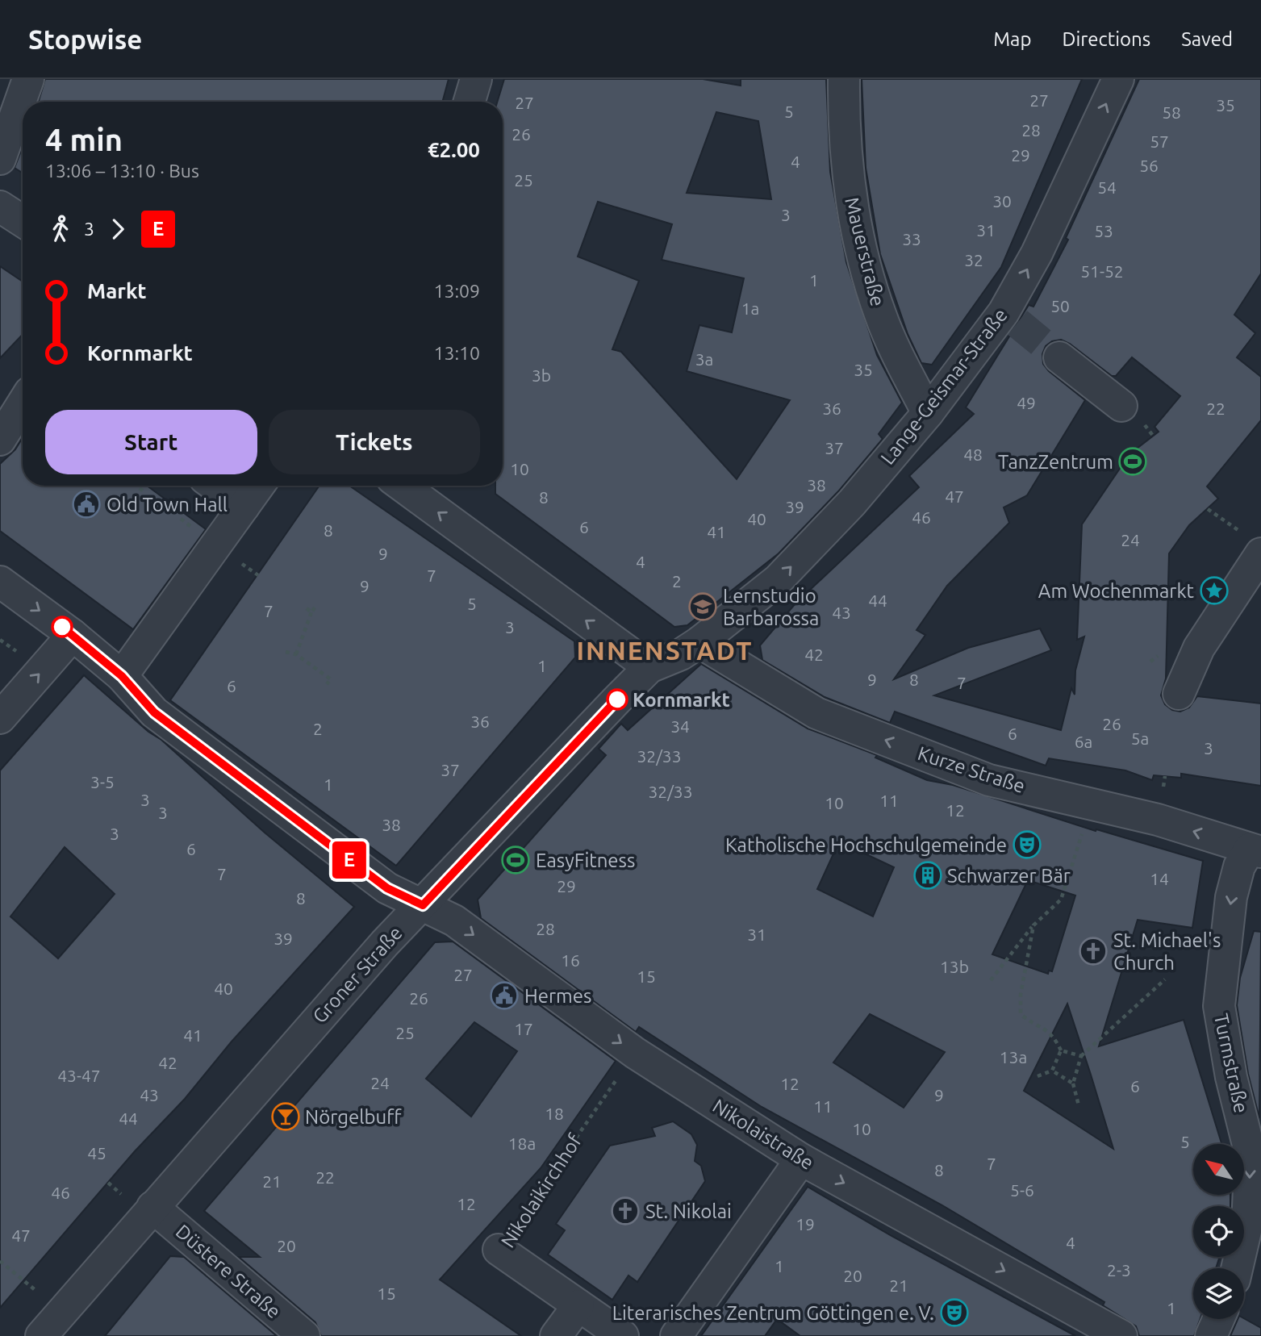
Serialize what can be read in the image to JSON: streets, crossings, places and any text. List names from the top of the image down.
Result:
{
  "streets": {
    "street": [
      "Mauerstraße",
      "Lange-Geismar-Straße",
      "Kurze Straße",
      "Groner Straße",
      "Turmstraße",
      "Nikolaistraße",
      "Nikolaikirchhof",
      "Düstere Straße"
    ]
  },
  "crossings": [
    ["Mauerstraße", "Lange-Geismar-Straße"],
    ["Lange-Geismar-Straße", "Kurze Straße"],
    ["Lange-Geismar-Straße", "Groner Straße"],
    ["Kurze Straße", "Groner Straße"],
    ["Kurze Straße", "Turmstraße"],
    ["Groner Straße", "Nikolaistraße"],
    ["Groner Straße", "Düstere Straße"],
    ["Nikolaistraße", "Nikolaikirchhof"]
  ],
  "one_way": [
    "Lange-Geismar-Straße",
    "Kurze Straße",
    "Turmstraße",
    "Nikolaistraße"
  ],
  "districts": ["INNENSTADT"],
  "places": {
    "sports": ["TanzZentrum", "EasyFitness"],
    "public building": ["Old Town Hall", "Hermes"],
    "place": ["Am Wochenmarkt"],
    "school or university": ["Lernstudio Barbarossa"],
    "other": ["Kornmarkt"],
    "theatre": ["Katholische Hochschulgemeinde", "Literarisches Zentrum Göttingen e. V."],
    "building": ["Schwarzer Bär"],
    "church": ["St. Michael's Church", "St. Nikolai"],
    "bar": ["Nörgelbuff"]
  },
  "lines": ["bus line E"],
  "house_numbers": [
    "27",
    "27",
    "35",
    "5",
    "58",
    "28",
    "26",
    "57",
    "29",
    "4",
    "56",
    "25",
    "54",
    "30",
    "3",
    "31",
    "53",
    "33",
    "32",
    "51-52",
    "1",
    "50",
    "1a",
    "3a",
    "35",
    "3b",
    "49",
    "36",
    "22",
    "37",
    "48",
    "10",
    "38",
    "47",
    "8",
    "39",
    "46",
    "40",
    "6",
    "8",
    "41",
    "24",
    "9",
    "4",
    "7",
    "2",
    "9",
    "44",
    "5",
    "7",
    "43",
    "3",
    "42",
    "1",
    "9",
    "8",
    "7",
    "6",
    "36",
    "26",
    "34",
    "2",
    "6",
    "5a",
    "6a",
    "3",
    "32/33",
    "37",
    "3-5",
    "1",
    "32/33",
    "3",
    "11",
    "10",
    "12",
    "3",
    "38",
    "3",
    "6",
    "7",
    "14",
    "29",
    "8",
    "28",
    "31",
    "39",
    "16",
    "13b",
    "27",
    "15",
    "40",
    "26",
    "17",
    "25",
    "41",
    "13a",
    "42",
    "43-47",
    "24",
    "12",
    "6",
    "43",
    "9",
    "11",
    "18",
    "44",
    "10",
    "5",
    "18a",
    "45",
    "7",
    "8",
    "22",
    "21",
    "5-6",
    "46",
    "12",
    "19",
    "47",
    "4",
    "20",
    "1",
    "2-3",
    "20",
    "21",
    "15",
    "1"
  ],
  "north": "top left",
  "page": {
    "header": "Stopwise",
    "nav": ["Map", "Directions", "Saved"],
    "on_map": "E",
    "heading": ["4 min", "13:06 – 13:10 · Bus", "€2.00"],
    "legs": ["3", "E"],
    "list": [
      {
        "name": "Markt",
        "value": "13:09"
      },
      {
        "name": "Kornmarkt",
        "value": "13:10"
      }
    ],
    "buttons": ["Start", "Tickets"]
  }
}
